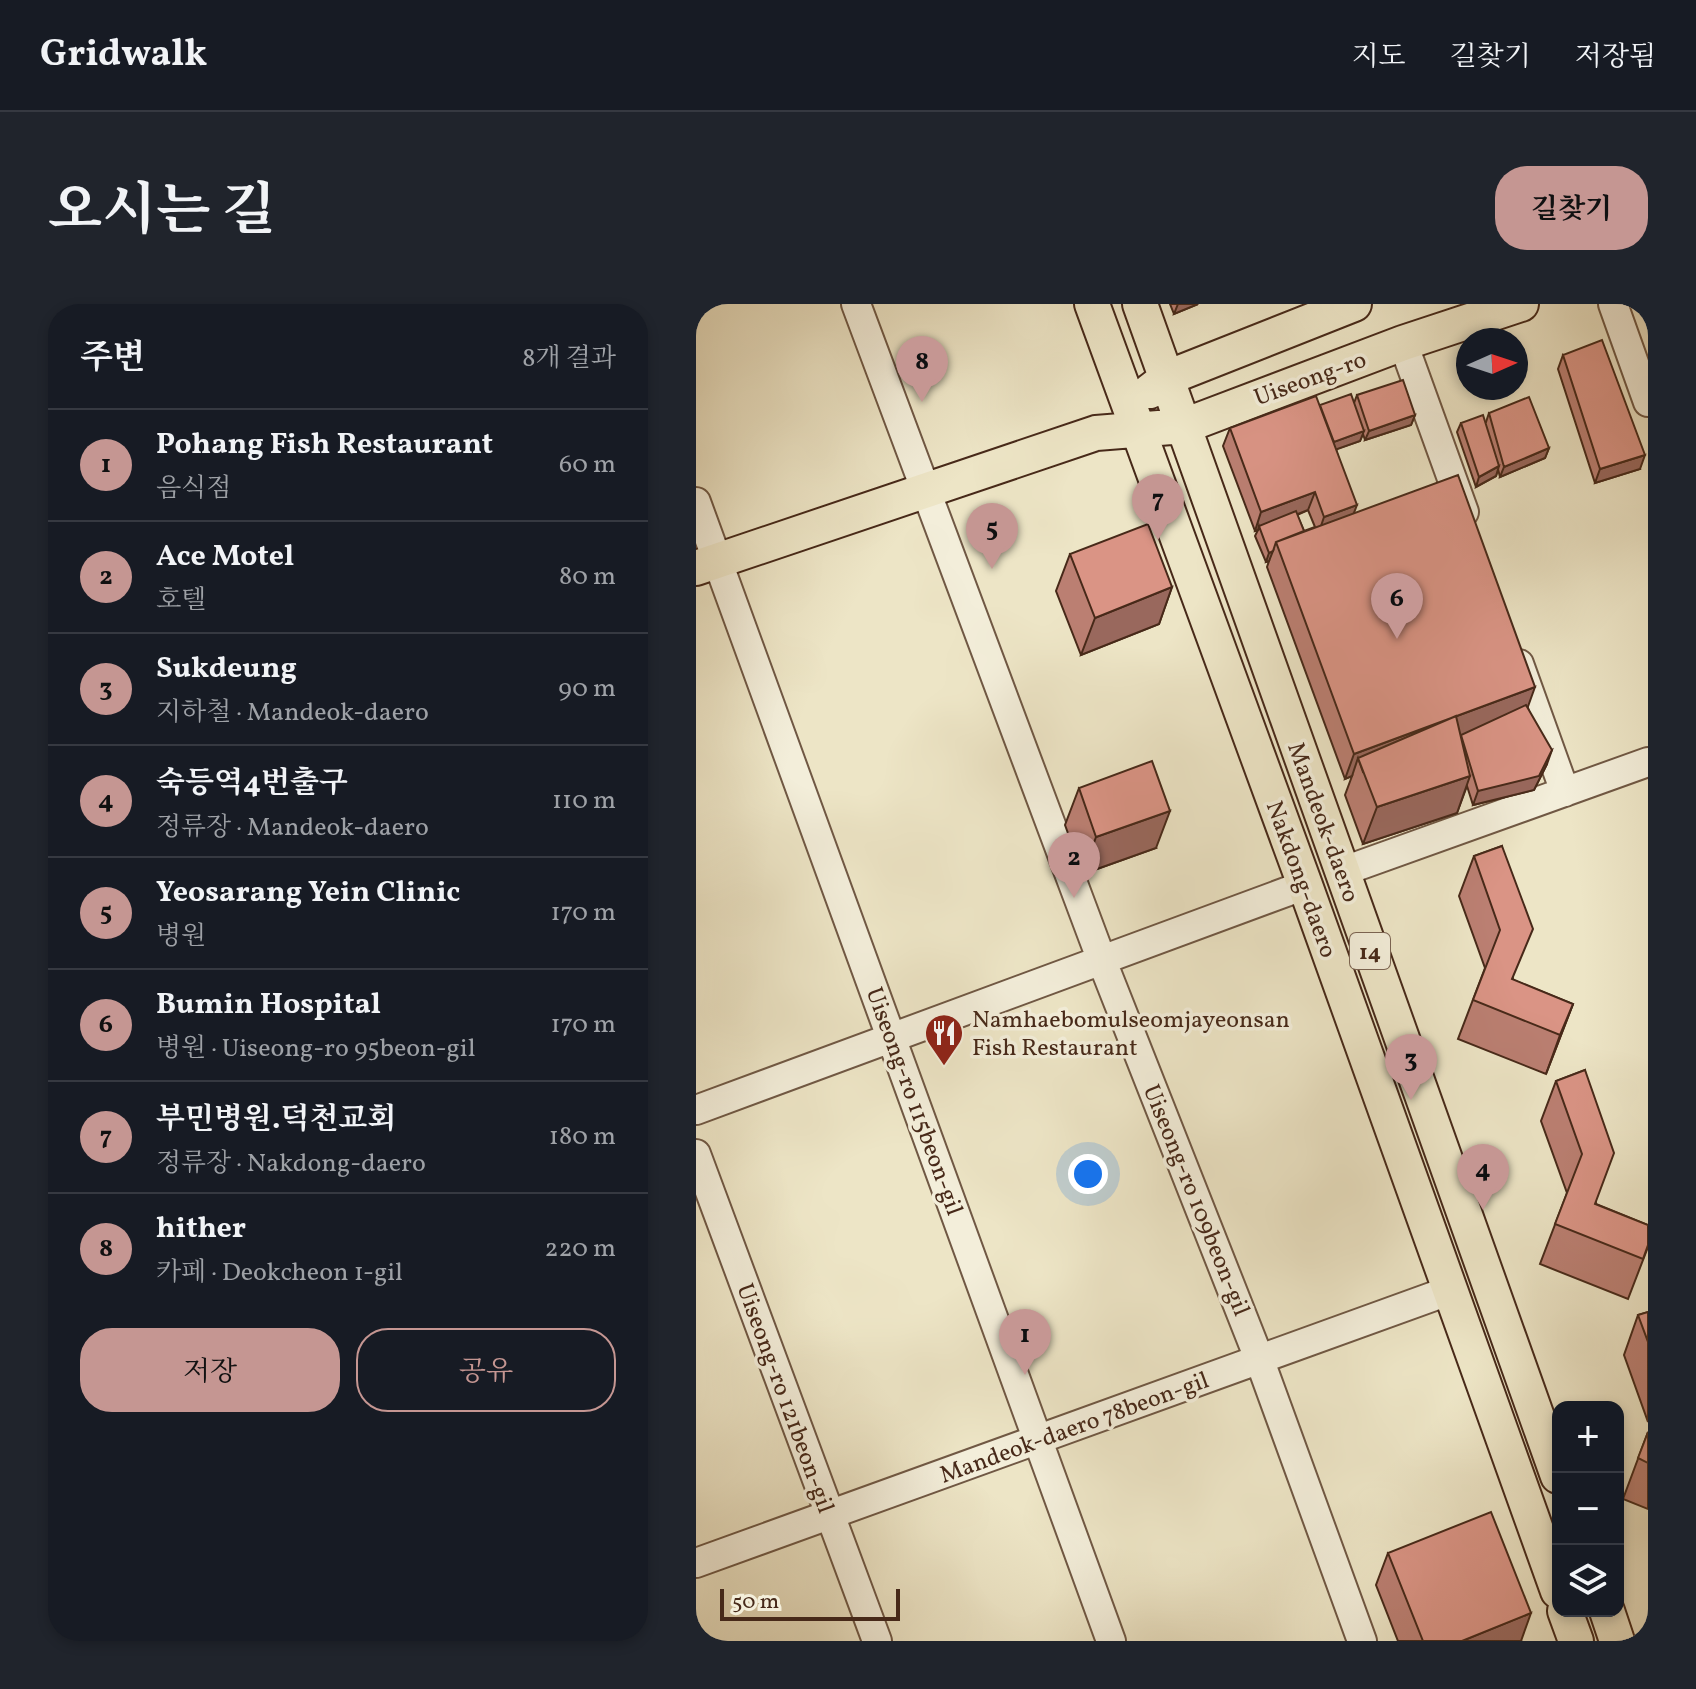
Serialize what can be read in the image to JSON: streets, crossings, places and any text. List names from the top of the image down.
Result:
{
  "streets": {
    "main road": [
      "Uiseong-ro",
      "Mandeok-daero",
      "Nakdong-daero",
      "14"
    ],
    "street": [
      "Uiseong-ro 115beon-gil",
      "Uiseong-ro 109beon-gil",
      "Uiseong-ro 121beon-gil",
      "Mandeok-daero 78beon-gil"
    ]
  },
  "crossings": [
    ["Uiseong-ro", "Mandeok-daero"],
    ["Uiseong-ro", "Nakdong-daero"],
    ["Uiseong-ro", "Uiseong-ro 115beon-gil"],
    ["Uiseong-ro", "Uiseong-ro 109beon-gil"],
    ["Nakdong-daero", "Mandeok-daero 78beon-gil"],
    ["Uiseong-ro 115beon-gil", "Mandeok-daero 78beon-gil"],
    ["Uiseong-ro 109beon-gil", "Mandeok-daero 78beon-gil"],
    ["Uiseong-ro 121beon-gil", "Mandeok-daero 78beon-gil"]
  ],
  "places": {
    "restaurant": ["Namhaebomulseomjayeonsan Fish Restaurant"]
  },
  "scale_bar": "50 m",
  "north": "right",
  "page": {
    "header": "Gridwalk",
    "nav": ["지도", "길찾기", "저장됨"],
    "title": "오시는 길",
    "buttons": [
      "길찾기",
      ["저장", "공유"]
    ],
    "heading": ["주변", "8개 결과"],
    "pins": [
      "8",
      "7",
      "5",
      "6",
      "2",
      "3",
      "4",
      "1"
    ],
    "list": [
      {
        "mark": "1",
        "name": "Pohang Fish Restaurant",
        "note": "음식점",
        "value": "60 m"
      },
      {
        "mark": "2",
        "name": "Ace Motel",
        "note": "호텔",
        "value": "80 m"
      },
      {
        "mark": "3",
        "name": "Sukdeung",
        "note": "지하철 · Mandeok-daero",
        "value": "90 m"
      },
      {
        "mark": "4",
        "name": "숙등역4번출구",
        "note": "정류장 · Mandeok-daero",
        "value": "110 m"
      },
      {
        "mark": "5",
        "name": "Yeosarang Yein Clinic",
        "note": "병원",
        "value": "170 m"
      },
      {
        "mark": "6",
        "name": "Bumin Hospital",
        "note": "병원 · Uiseong-ro 95beon-gil",
        "value": "170 m"
      },
      {
        "mark": "7",
        "name": "부민병원.덕천교회",
        "note": "정류장 · Nakdong-daero",
        "value": "180 m"
      },
      {
        "mark": "8",
        "name": "hither",
        "note": "카페 · Deokcheon 1-gil",
        "value": "220 m"
      }
    ],
    "map_buttons": ["+", "−"],
    "scale": "50 m"
  }
}
